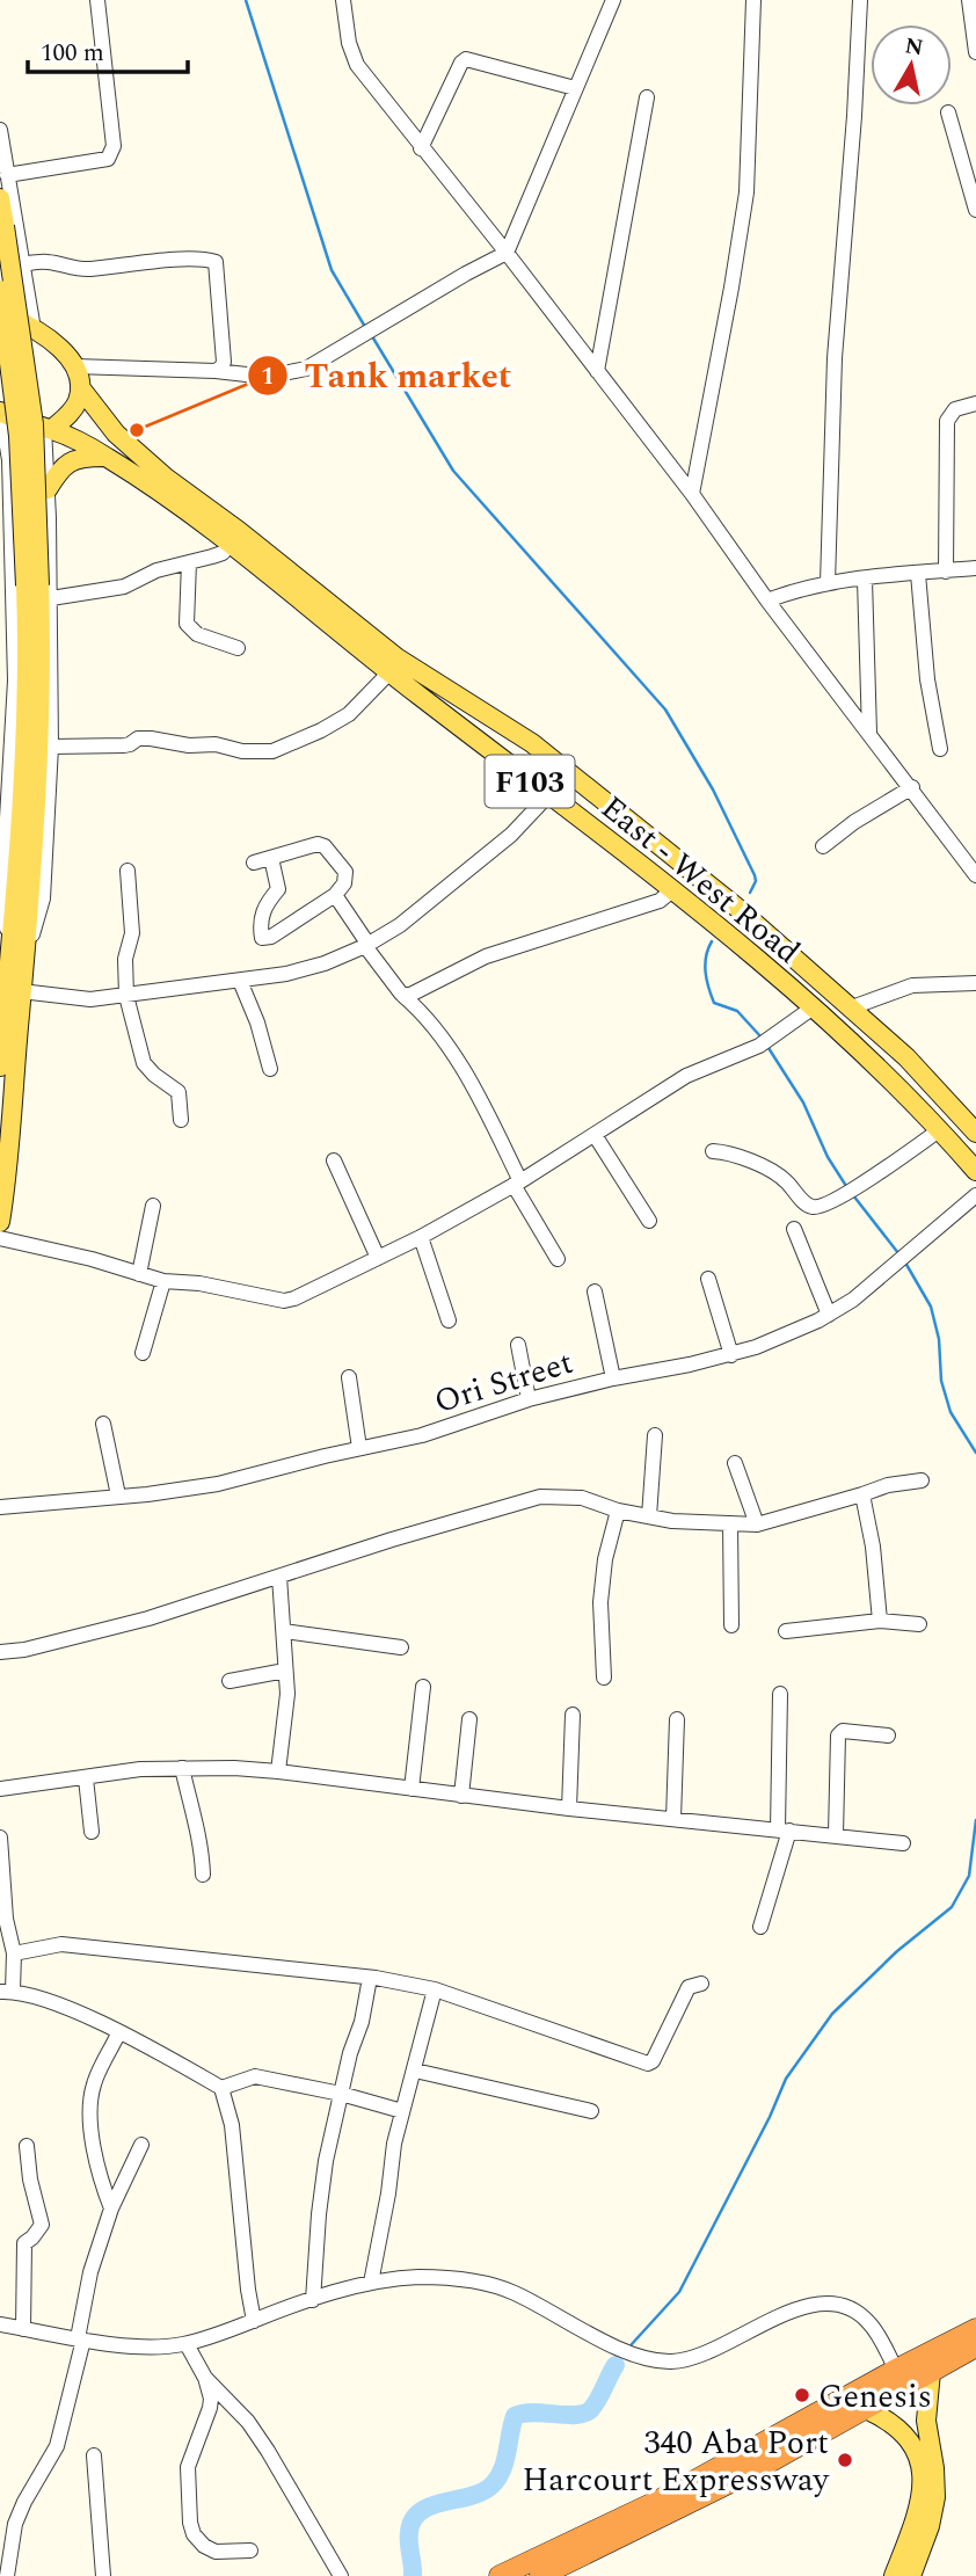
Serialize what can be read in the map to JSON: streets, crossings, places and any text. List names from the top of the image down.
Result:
{
  "streets": {
    "main road": ["F103", "East - West Road"],
    "street": ["Ori Street"]
  },
  "places": ["Tank market", "Genesis", "340 Aba Port Harcourt Expressway"],
  "scale_bar": "100 m",
  "north": "top"
}
